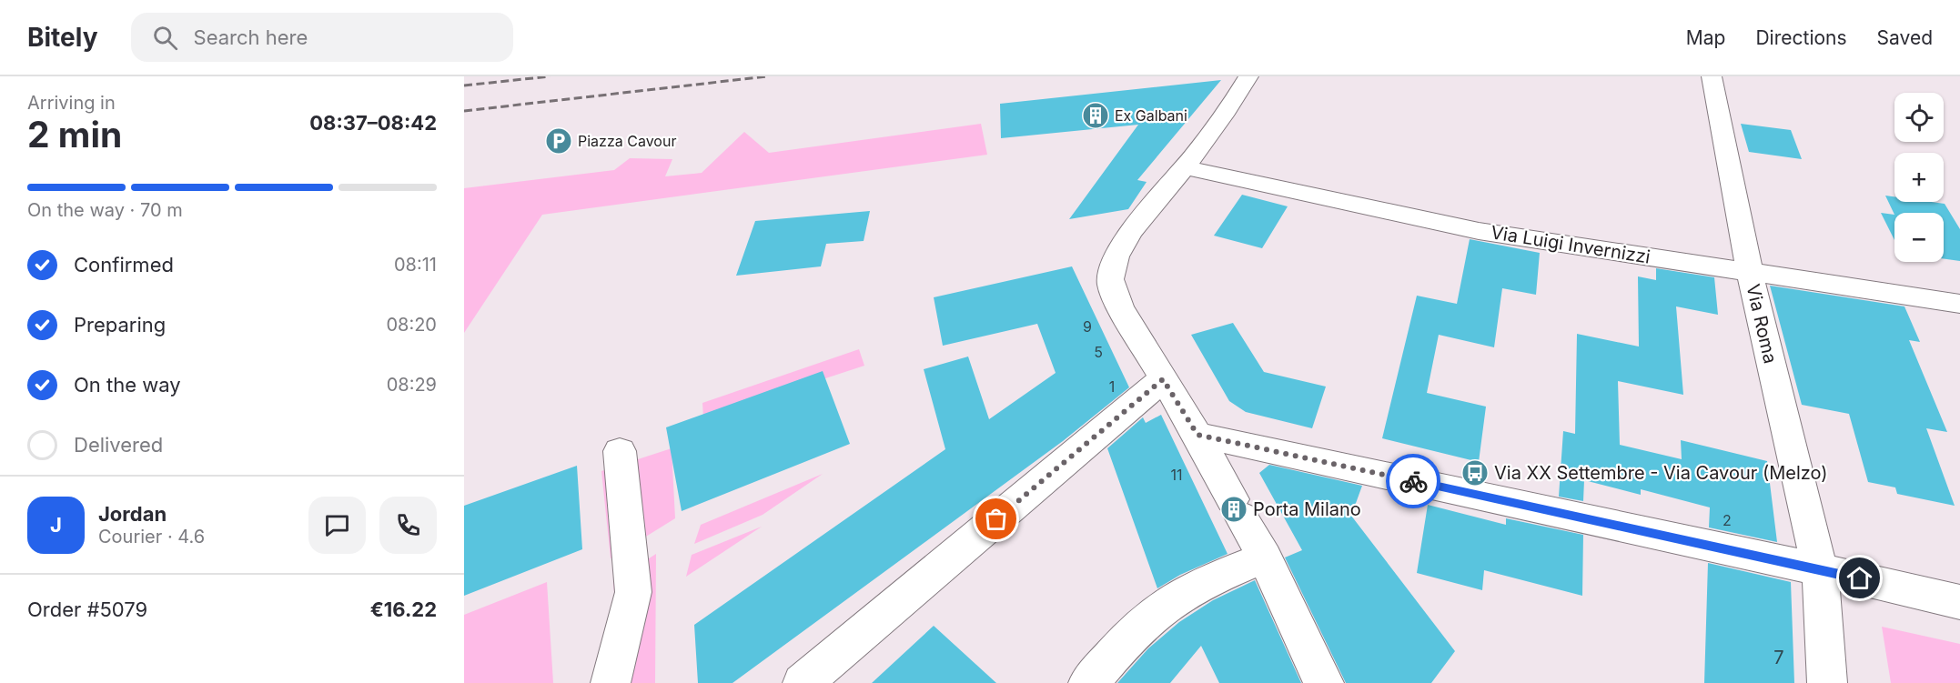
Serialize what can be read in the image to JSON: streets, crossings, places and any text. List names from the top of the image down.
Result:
{
  "streets": {
    "street": ["Via Luigi Invernizzi", "Via Roma"]
  },
  "crossings": [
    ["Via Luigi Invernizzi", "Via Roma"]
  ],
  "places": {
    "building": ["Ex Galbani", "Porta Milano"],
    "parking": ["Piazza Cavour"],
    "bus stop": ["Via XX Settembre - Via Cavour (Melzo)"]
  },
  "house_numbers": [
    "9",
    "5",
    "1",
    "11",
    "2",
    "7"
  ],
  "page": {
    "header": "Bitely",
    "search": "Search here",
    "nav": ["Map", "Directions", "Saved"],
    "heading": ["2 min", "Arriving in", "08:37–08:42"],
    "panel": [
      "Jordan",
      "Courier · 4.6",
      "Order #5079",
      "€16.22"
    ],
    "map_buttons": ["+", "−"],
    "bar": "On the way · 70 m",
    "list": [
      ["Confirmed", "08:11"],
      ["Preparing", "08:20"],
      ["On the way", "08:29"],
      "Delivered"
    ],
    "round": "J"
  }
}
